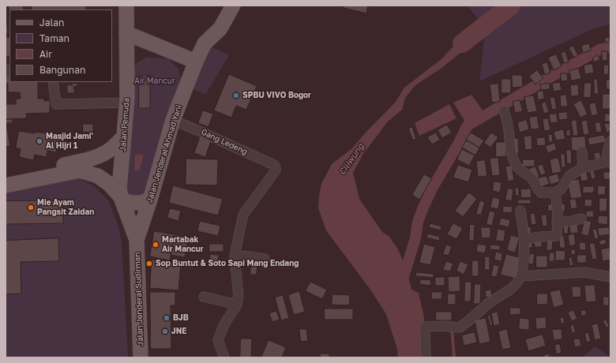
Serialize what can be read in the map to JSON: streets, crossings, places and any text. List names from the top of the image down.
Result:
{
  "streets": {
    "main road": ["Jalan Pemuda", "Jalan Jenderal Ahmad Yani", "Jalan Jenderal Sudirman"],
    "street": ["Gang Ledeng"]
  },
  "crossings": [
    ["Jalan Pemuda", "Jalan Jenderal Ahmad Yani"],
    ["Jalan Pemuda", "Jalan Jenderal Sudirman"],
    ["Gang Ledeng", "Jalan Jenderal Ahmad Yani"],
    ["Jalan Jenderal Ahmad Yani", "Jalan Jenderal Sudirman"]
  ],
  "water": ["Ciliwung"],
  "parks": ["Air Mancur"],
  "places": [
    "SPBU VIVO Bogor",
    "Masjid Jami' Al Hijri 1",
    "Mie Ayam Pangsit Zaidan",
    "Martabak Air Mancur",
    "Sop Buntut & Soto Sapi Mang Endang",
    "BJB",
    "JNE"
  ],
  "legend": [
    "Jalan",
    "Taman",
    "Air",
    "Bangunan"
  ]
}
